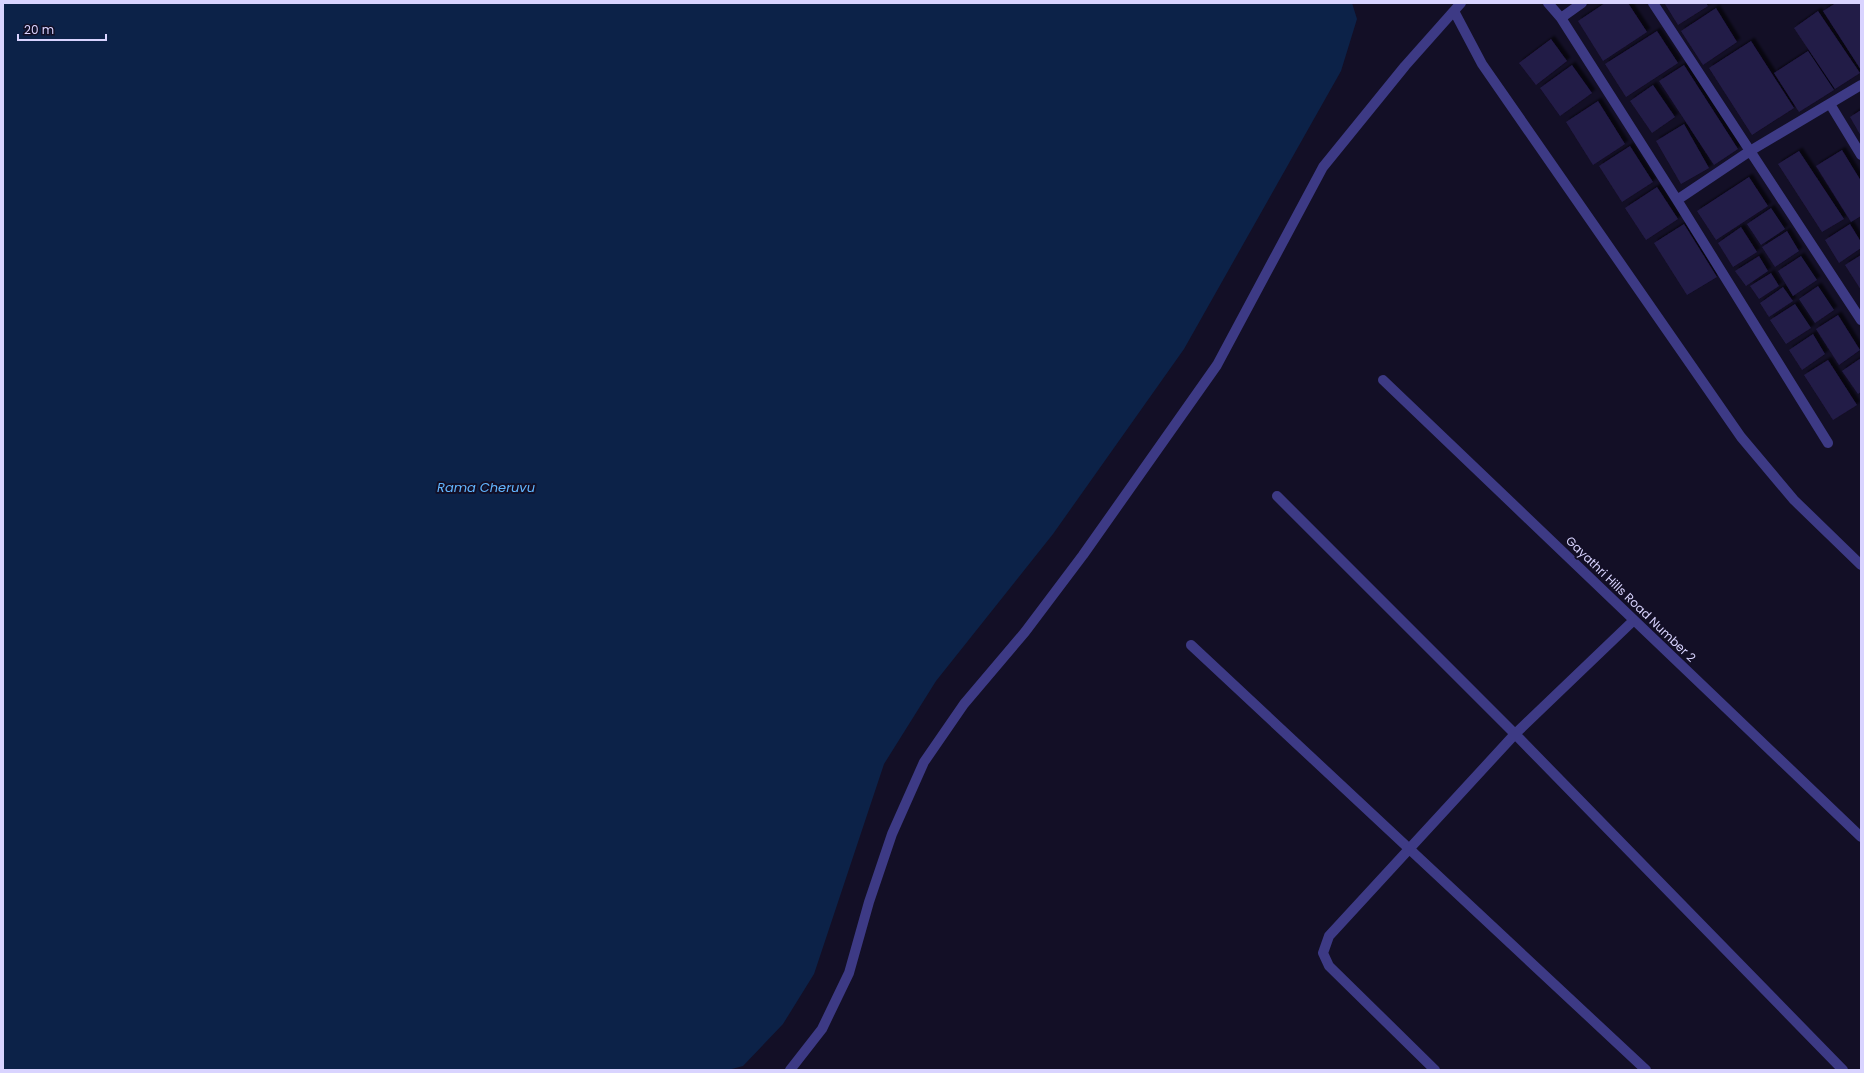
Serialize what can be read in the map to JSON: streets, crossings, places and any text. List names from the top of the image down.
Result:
{
  "streets": {
    "street": ["Gayathri Hills Road Number 2"]
  },
  "water": ["Rama Cheruvu"],
  "scale_bar": "20 m"
}
